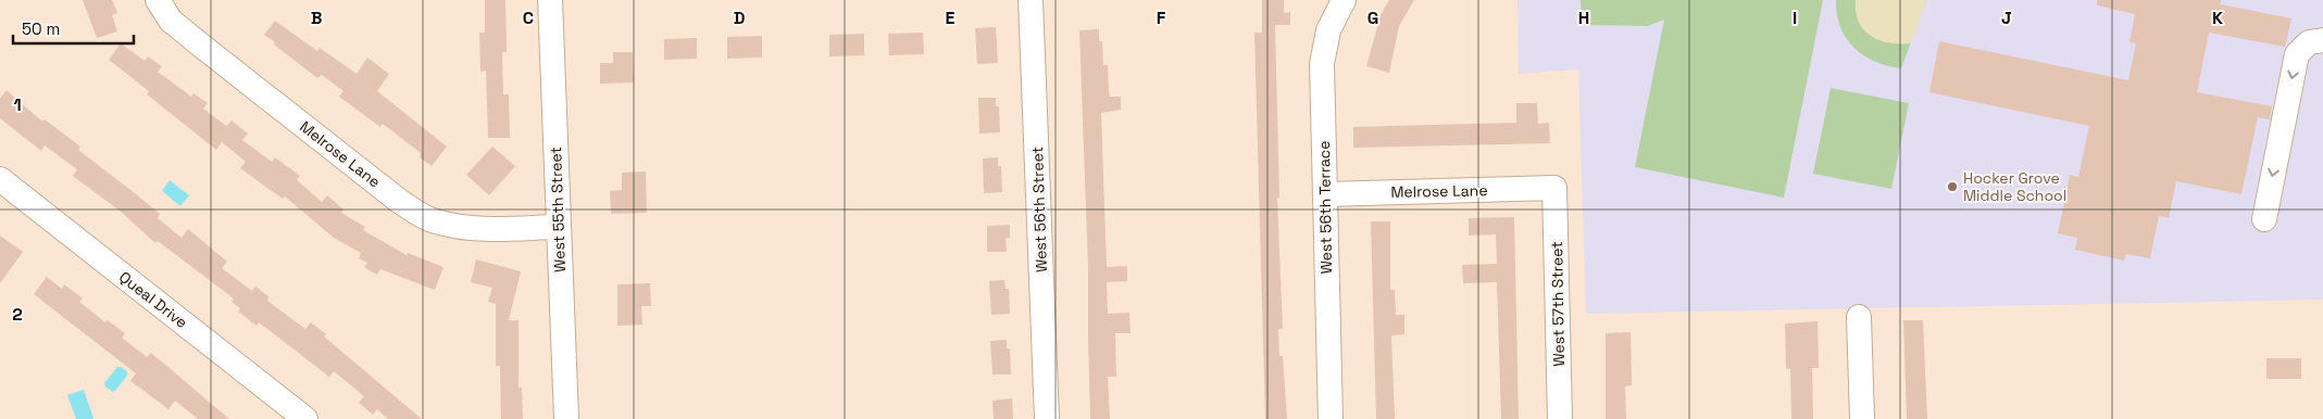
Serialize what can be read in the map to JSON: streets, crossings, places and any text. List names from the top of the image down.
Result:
{
  "streets": {
    "street": [
      "Melrose Lane",
      "West 56th Terrace",
      "West 55th Street",
      "West 56th Street",
      "Queal Drive",
      "West 57th Street"
    ]
  },
  "crossings": [
    ["Melrose Lane", "West 56th Terrace"],
    ["Melrose Lane", "West 55th Street"],
    ["Melrose Lane", "West 57th Street"]
  ],
  "places": ["Hocker Grove Middle School"],
  "scale_bar": "50 m",
  "grid": {
    "columns": [
      "B",
      "C",
      "D",
      "E",
      "F",
      "G",
      "H",
      "I",
      "J",
      "K"
    ],
    "rows": ["1", "2"]
  }
}
